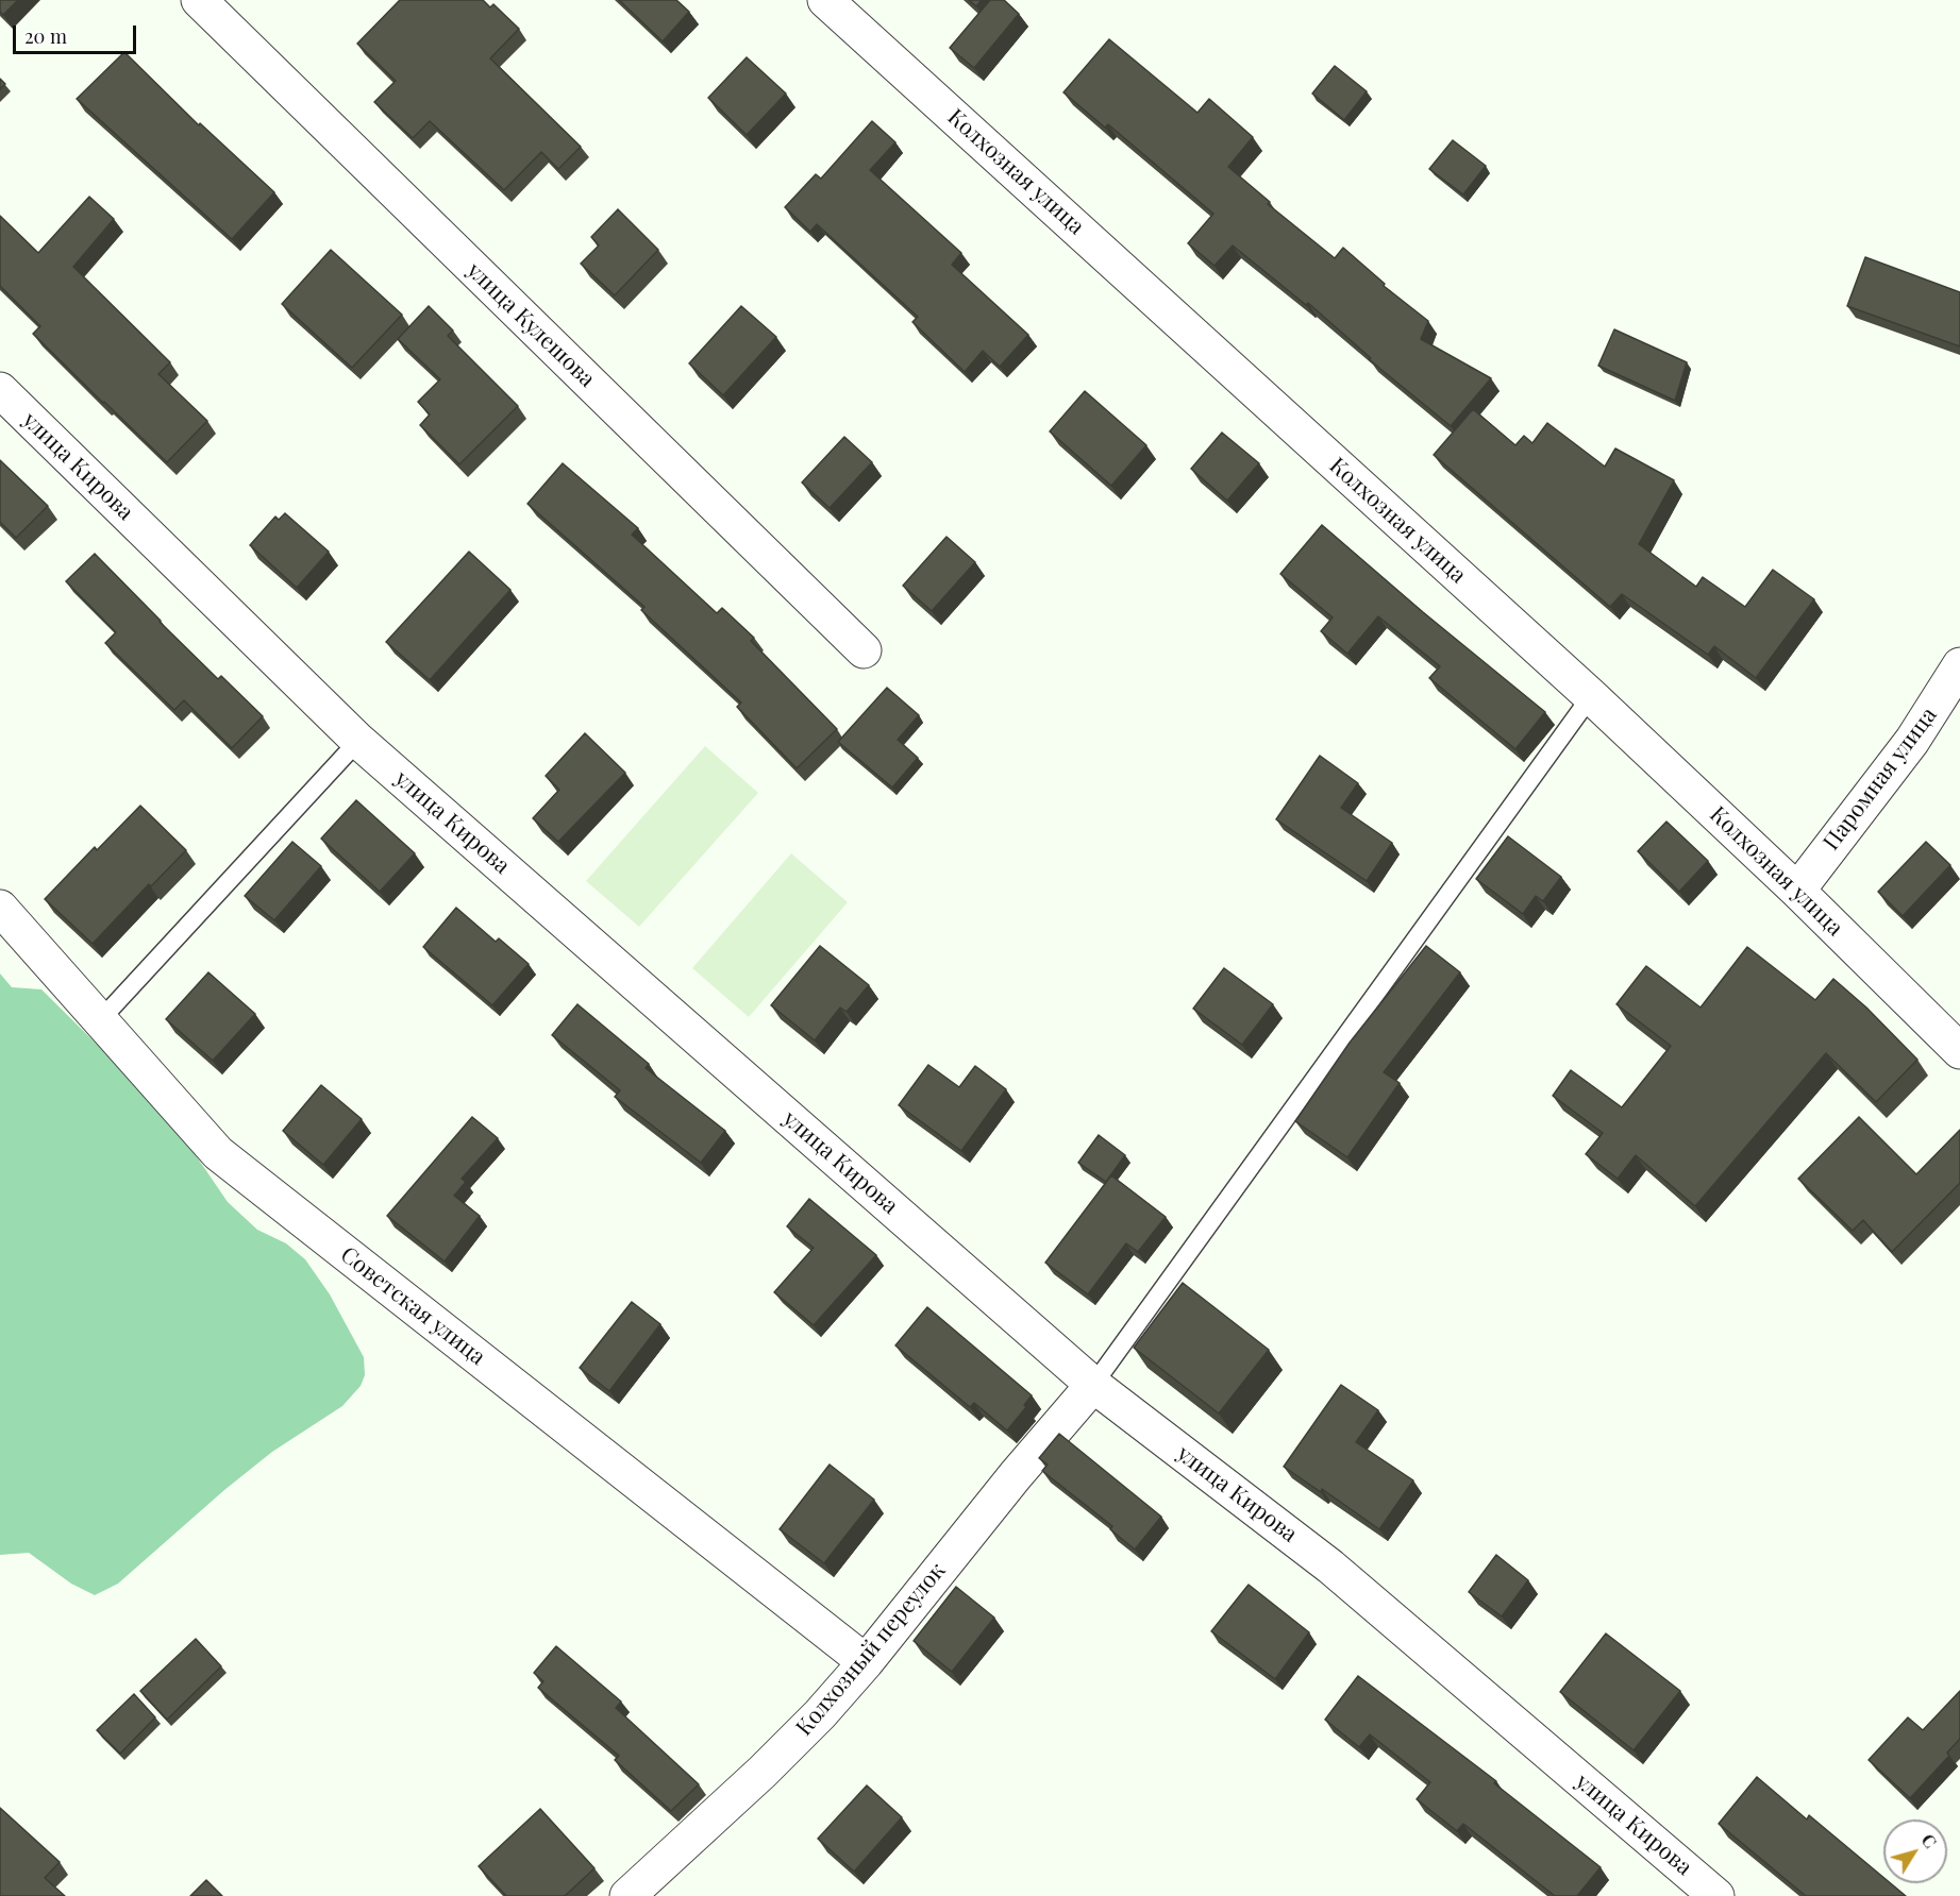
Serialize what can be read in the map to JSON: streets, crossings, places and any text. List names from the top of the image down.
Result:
{
  "streets": {
    "street": [
      "Колхозная улица",
      "улица Кулешова",
      "улица Кирова",
      "Паромная улица",
      "Советская улица",
      "Колхозный переулок"
    ]
  },
  "crossings": [
    ["Колхозная улица", "Паромная улица"],
    ["улица Кирова", "Колхозный переулок"],
    ["Советская улица", "Колхозный переулок"]
  ],
  "scale_bar": "20 m",
  "north": "top right"
}
